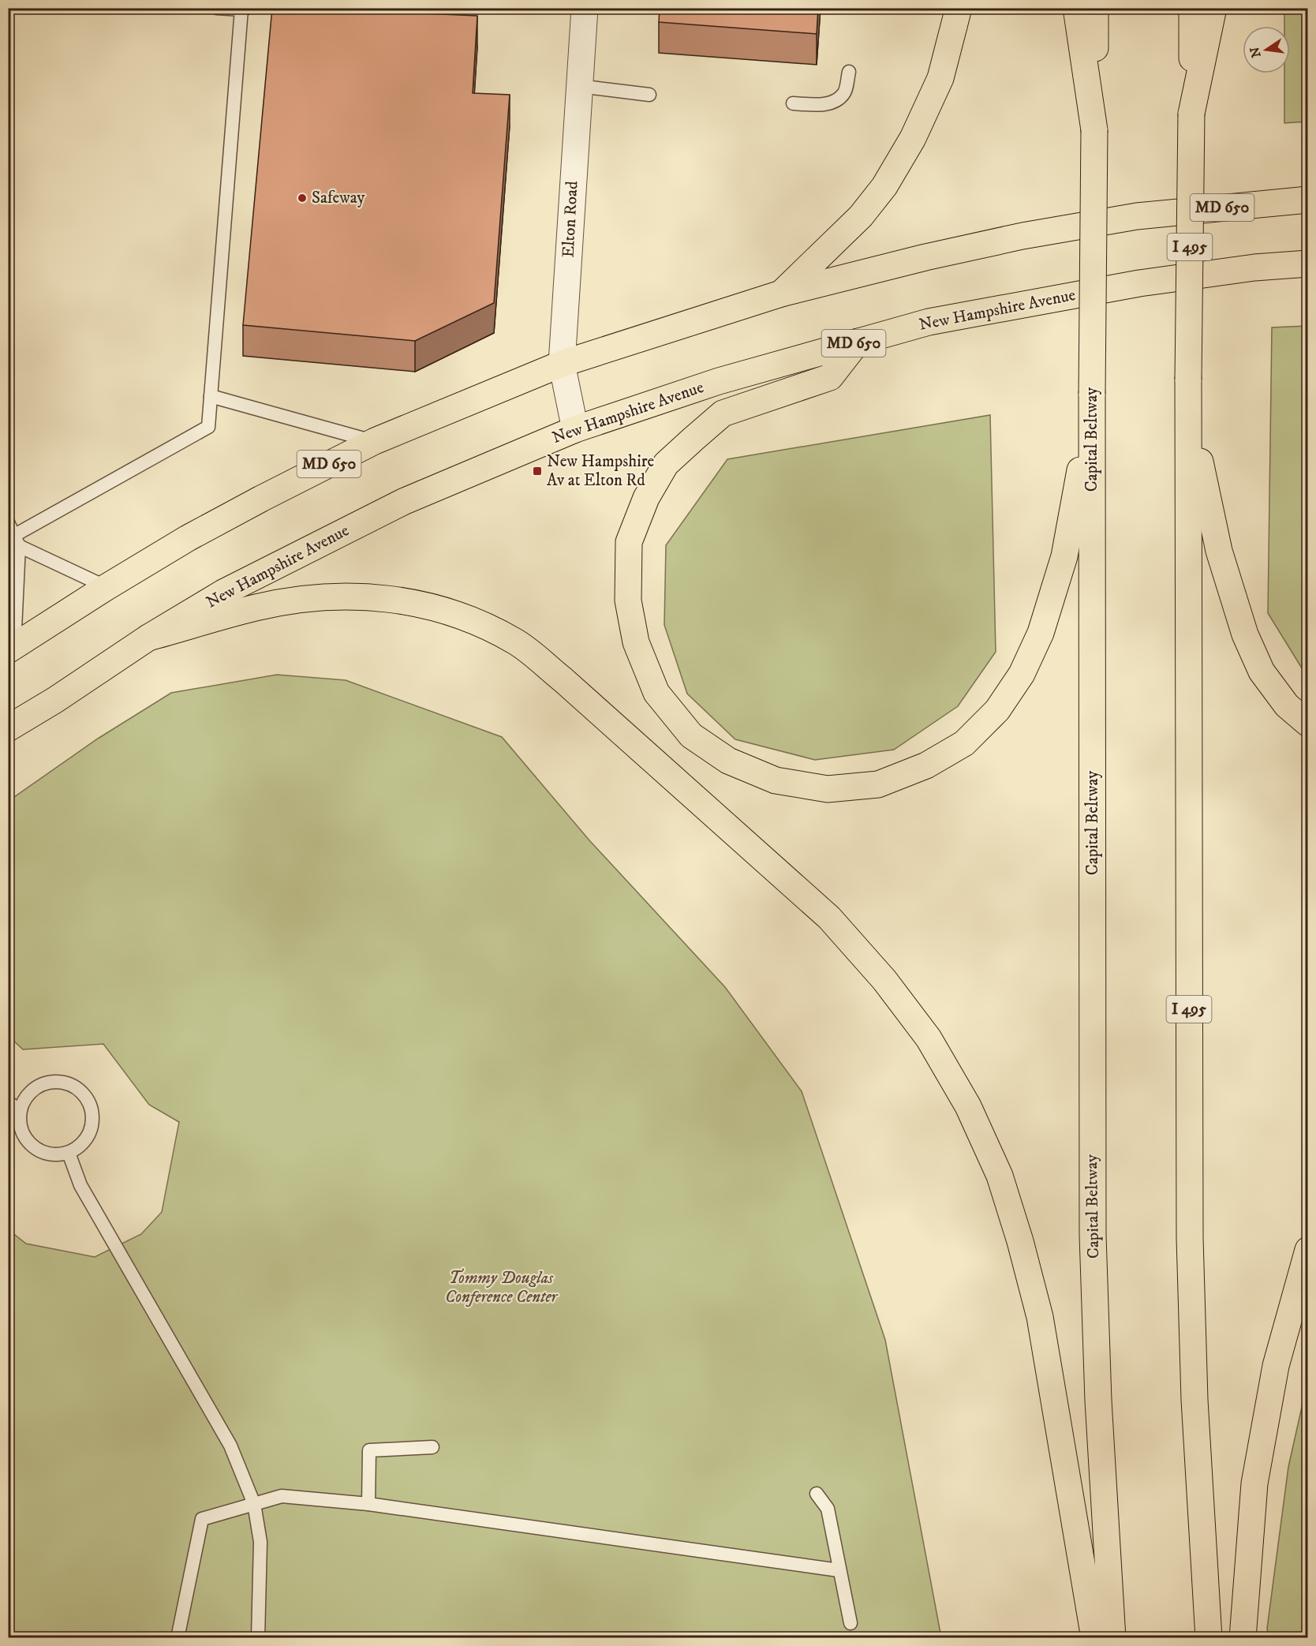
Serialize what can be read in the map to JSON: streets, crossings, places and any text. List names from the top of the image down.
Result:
{
  "streets": {
    "main road": [
      "MD 650",
      "I 495",
      "New Hampshire Avenue",
      "Capital Beltway"
    ],
    "street": ["Elton Road"]
  },
  "crossings": [
    ["MD 650", "Elton Road"],
    ["Elton Road", "New Hampshire Avenue"]
  ],
  "parks": ["Tommy Douglas Conference Center"],
  "places": {
    "other": ["Safeway"],
    "transit": ["New Hampshire Av at Elton Rd"]
  },
  "north": "left"
}
